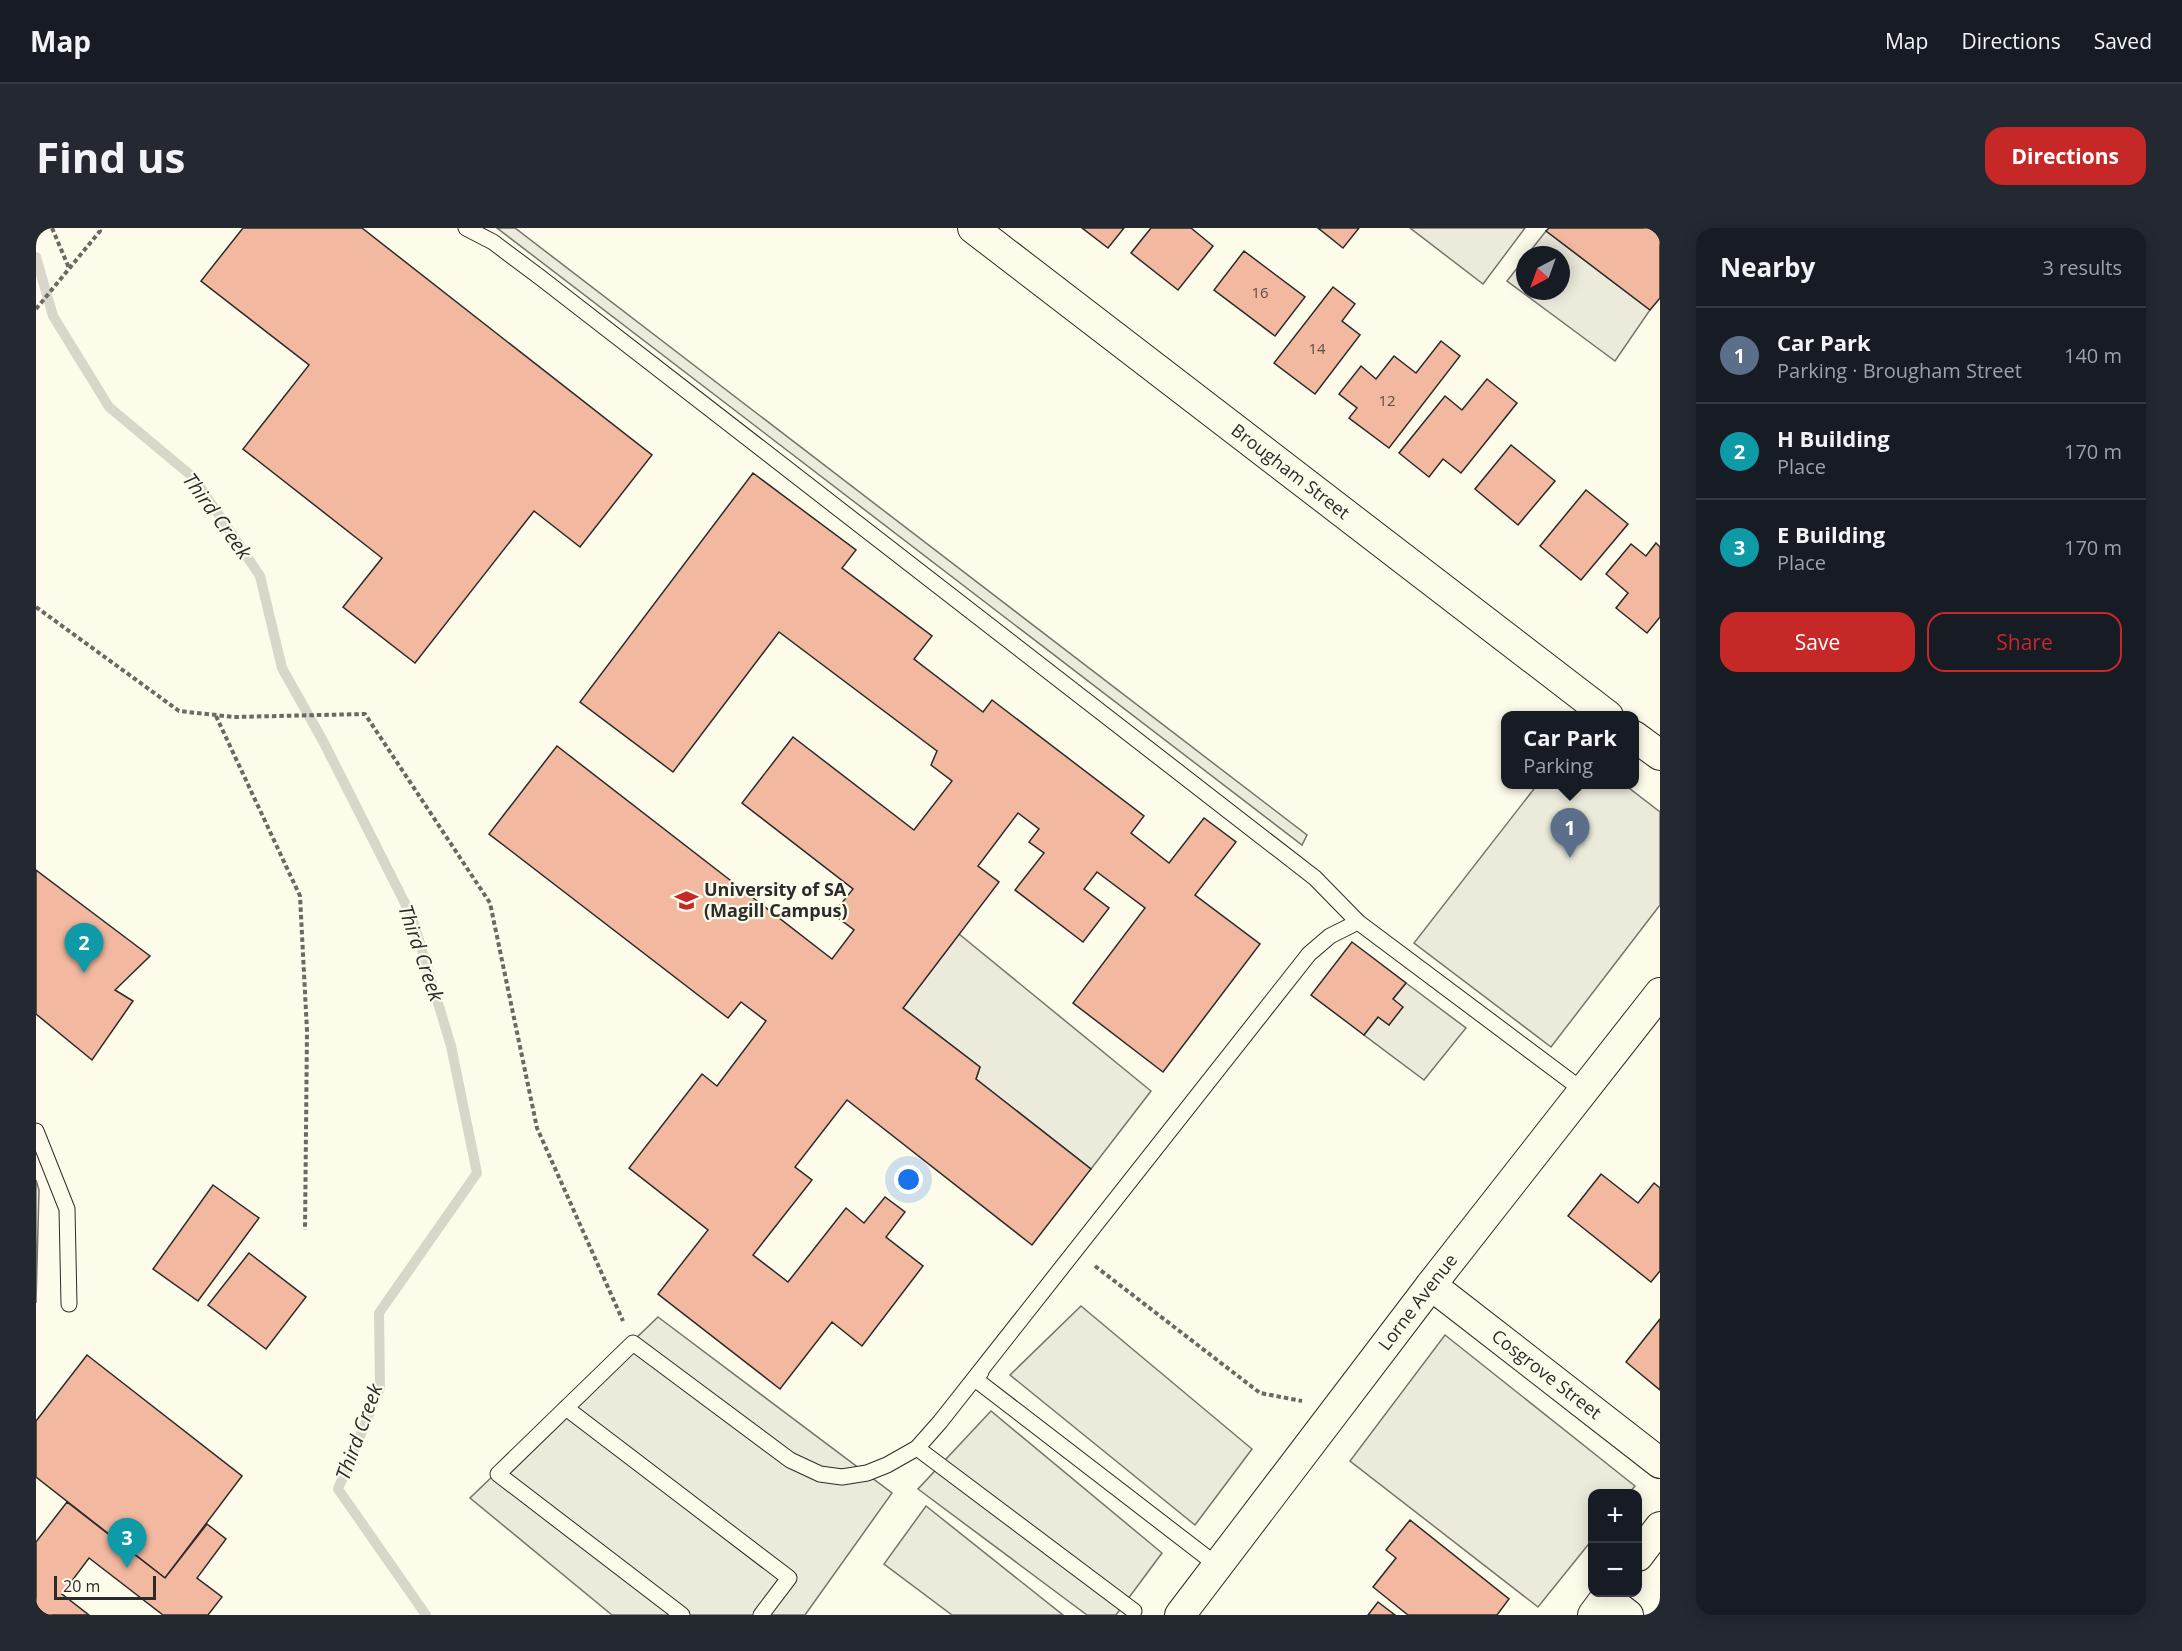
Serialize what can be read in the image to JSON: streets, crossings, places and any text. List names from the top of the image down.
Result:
{
  "streets": {
    "street": ["Brougham Street", "Lorne Avenue", "Cosgrove Street"]
  },
  "crossings": [
    ["Lorne Avenue", "Cosgrove Street"]
  ],
  "water": ["Third Creek"],
  "places": {
    "school or university": ["University of SA (Magill Campus)"]
  },
  "house_numbers": ["16", "14", "12"],
  "scale_bar": "20 m",
  "north": "bottom left",
  "page": {
    "header": "Map",
    "nav": ["Map", "Directions", "Saved"],
    "buttons": [
      "Directions",
      ["Save", "Share"]
    ],
    "title": "Find us",
    "heading": ["Nearby", "3 results"],
    "list": [
      {
        "mark": "1",
        "name": "Car Park",
        "note": "Parking · Brougham Street",
        "value": "140 m"
      },
      {
        "mark": "2",
        "name": "H Building",
        "note": "Place",
        "value": "170 m"
      },
      {
        "mark": "3",
        "name": "E Building",
        "note": "Place",
        "value": "170 m"
      }
    ],
    "popup": ["Car Park", "Parking"],
    "pins": ["1", "2", "3"],
    "map_buttons": ["+", "−"],
    "scale": "20 m"
  }
}
